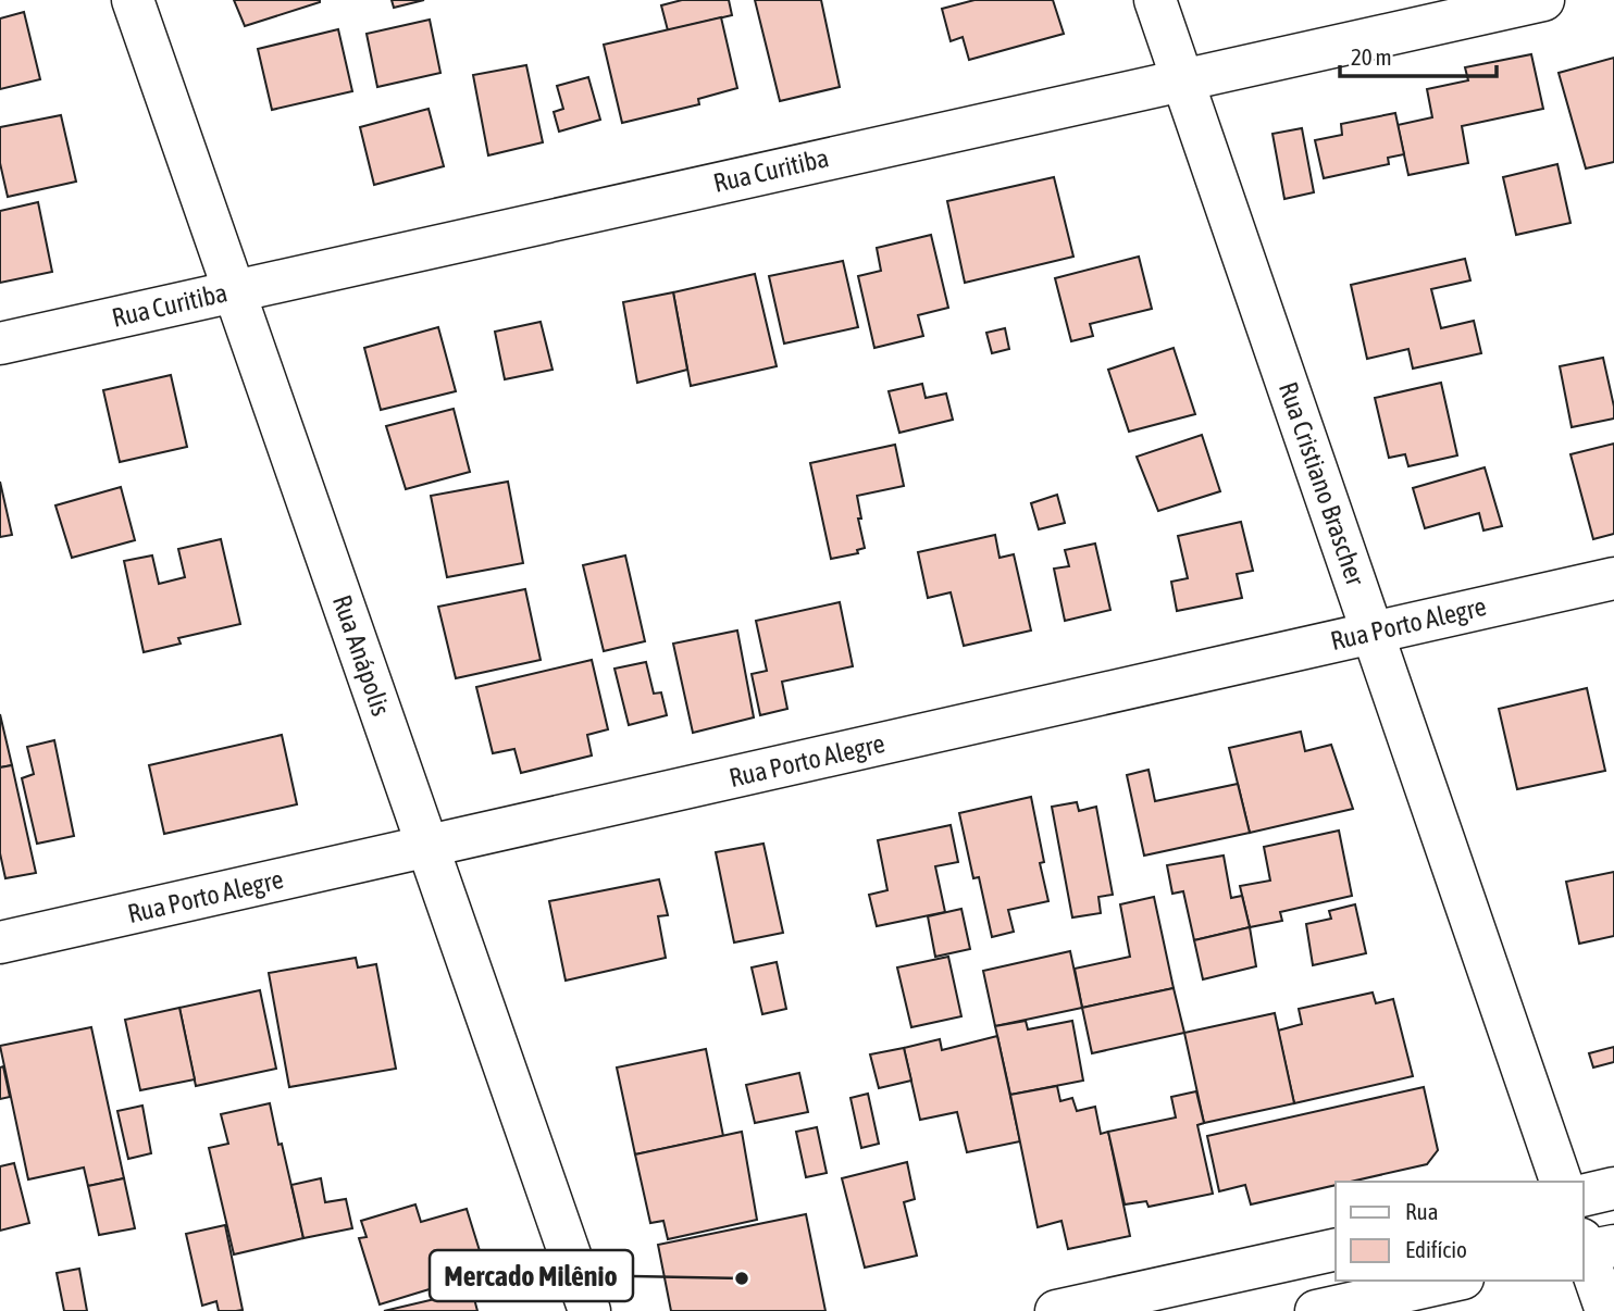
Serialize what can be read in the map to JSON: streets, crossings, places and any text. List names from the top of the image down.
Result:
{
  "streets": {
    "street": [
      "Rua Curitiba",
      "Rua Cristiano Brascher",
      "Rua Porto Alegre",
      "Rua Anápolis"
    ]
  },
  "crossings": [
    ["Rua Curitiba", "Rua Cristiano Brascher"],
    ["Rua Curitiba", "Rua Anápolis"],
    ["Rua Cristiano Brascher", "Rua Porto Alegre"],
    ["Rua Porto Alegre", "Rua Anápolis"]
  ],
  "places": ["Mercado Milênio"],
  "legend": ["Rua", "Edifício"],
  "scale_bar": "20 m"
}
